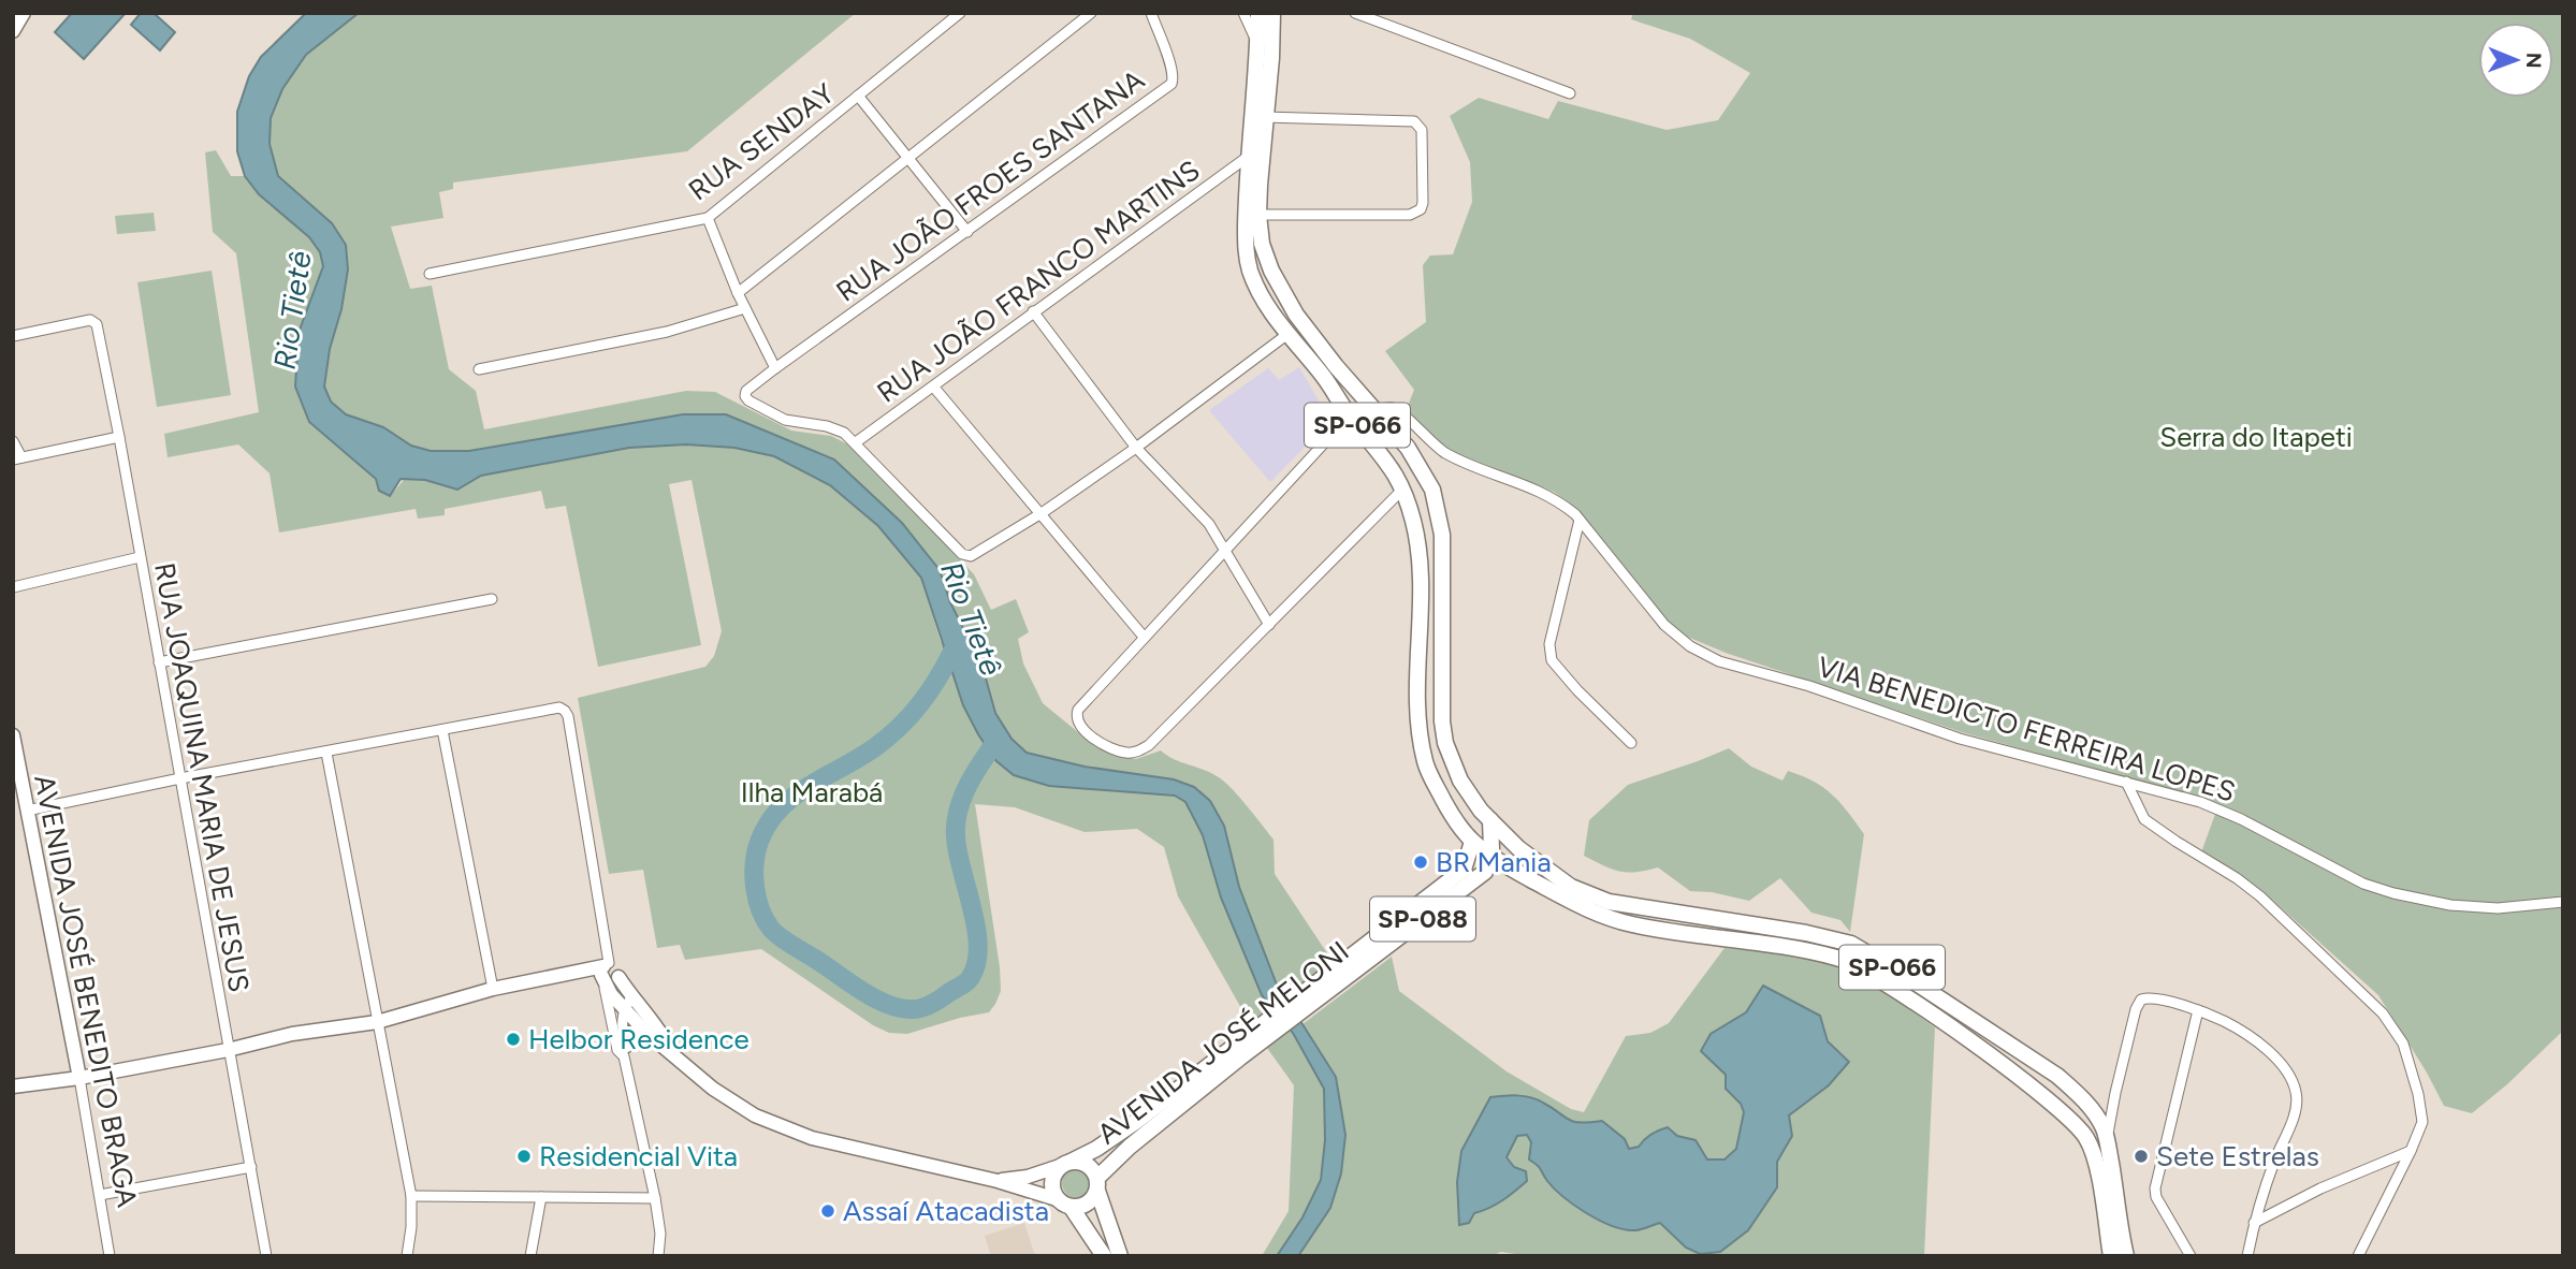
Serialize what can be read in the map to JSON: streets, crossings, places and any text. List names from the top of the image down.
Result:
{
  "streets": {
    "main road": ["SP-066", "SP-088", "AVENIDA JOSÉ MELONI"],
    "street": [
      "RUA SENDAY",
      "RUA JOÃO FROES SANTANA",
      "RUA JOÃO FRANCO MARTINS",
      "VIA BENEDICTO FERREIRA LOPES",
      "RUA JOAQUINA MARIA DE JESUS",
      "AVENIDA JOSÉ BENEDITO BRAGA"
    ]
  },
  "crossings": [
    ["RUA JOÃO FROES SANTANA", "RUA JOÃO FRANCO MARTINS"],
    ["RUA JOÃO FRANCO MARTINS", "SP-066"],
    ["SP-066", "VIA BENEDICTO FERREIRA LOPES"],
    ["SP-066", "AVENIDA JOSÉ MELONI"],
    ["SP-088", "AVENIDA JOSÉ MELONI"]
  ],
  "water": ["Rio Tietê"],
  "parks": ["Serra do Itapeti", "Ilha Marabá"],
  "places": [
    "BR Mania",
    "Helbor Residence",
    "Residencial Vita",
    "Sete Estrelas",
    "Assaí Atacadista"
  ],
  "north": "right"
}
